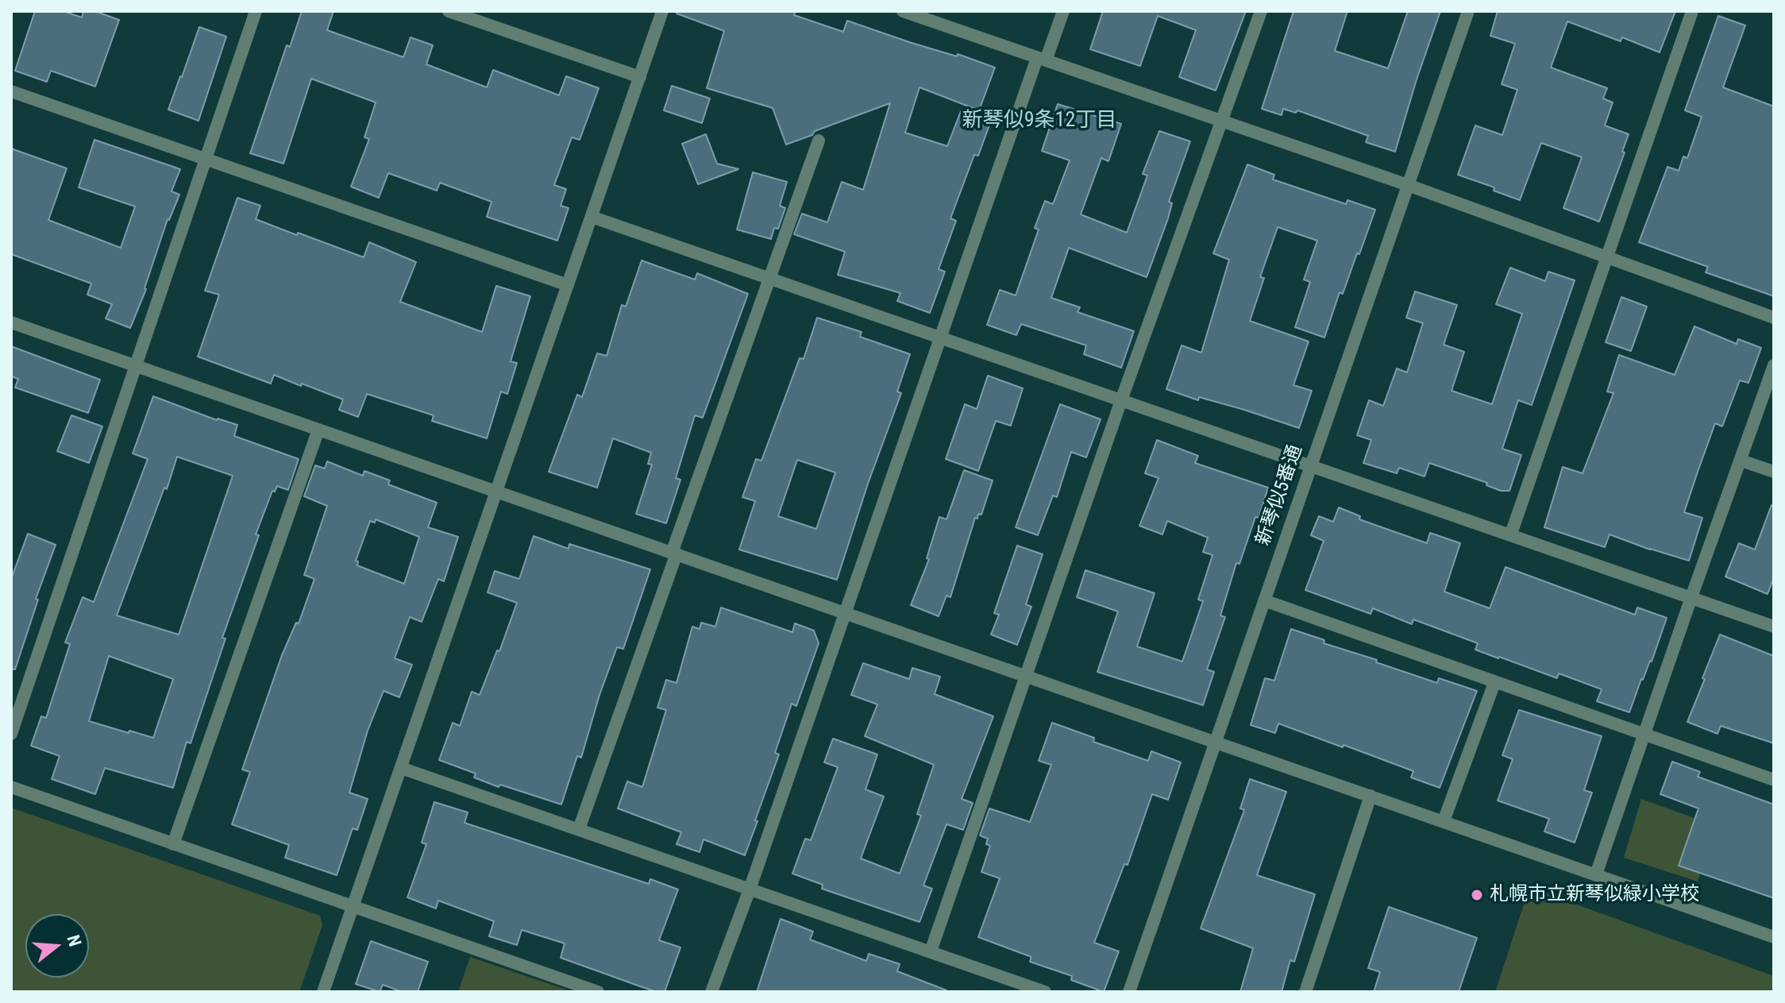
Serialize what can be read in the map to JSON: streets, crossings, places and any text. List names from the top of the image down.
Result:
{
  "streets": {
    "street": ["新琴似5番通"]
  },
  "districts": ["新琴似9条12丁目"],
  "places": ["札幌市立新琴似緑小学校"],
  "north": "right"
}
